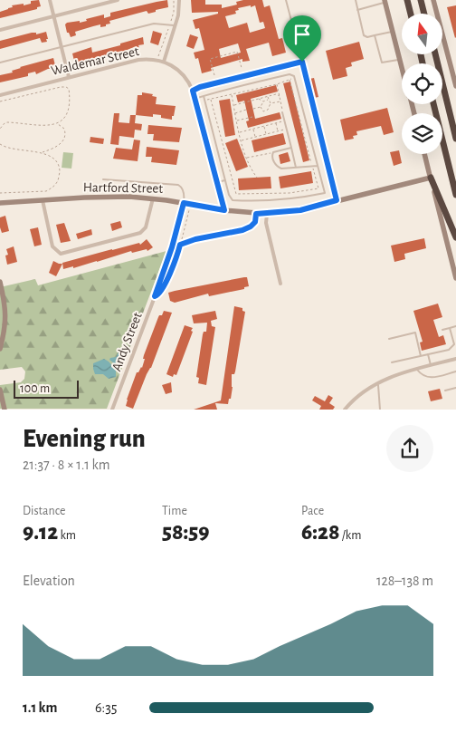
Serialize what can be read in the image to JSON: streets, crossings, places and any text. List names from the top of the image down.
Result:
{
  "streets": {
    "street": ["Waldemar Street", "Hartford Street", "Andy Street"]
  },
  "crossings": [
    ["Hartford Street", "Andy Street"]
  ],
  "scale_bar": "100 m",
  "north": "top",
  "page": {
    "scale": "100 m",
    "heading": ["Evening run", "21:37 · 8 × 1.1 km"],
    "stats": [
      ["Distance", "9.12 km"],
      ["Time", "58:59"],
      ["Pace", "6:28 /km"]
    ],
    "chart": ["Elevation", "128–138 m"],
    "list": [
      {
        "name": "1.1 km",
        "note": "6:35"
      }
    ]
  }
}
